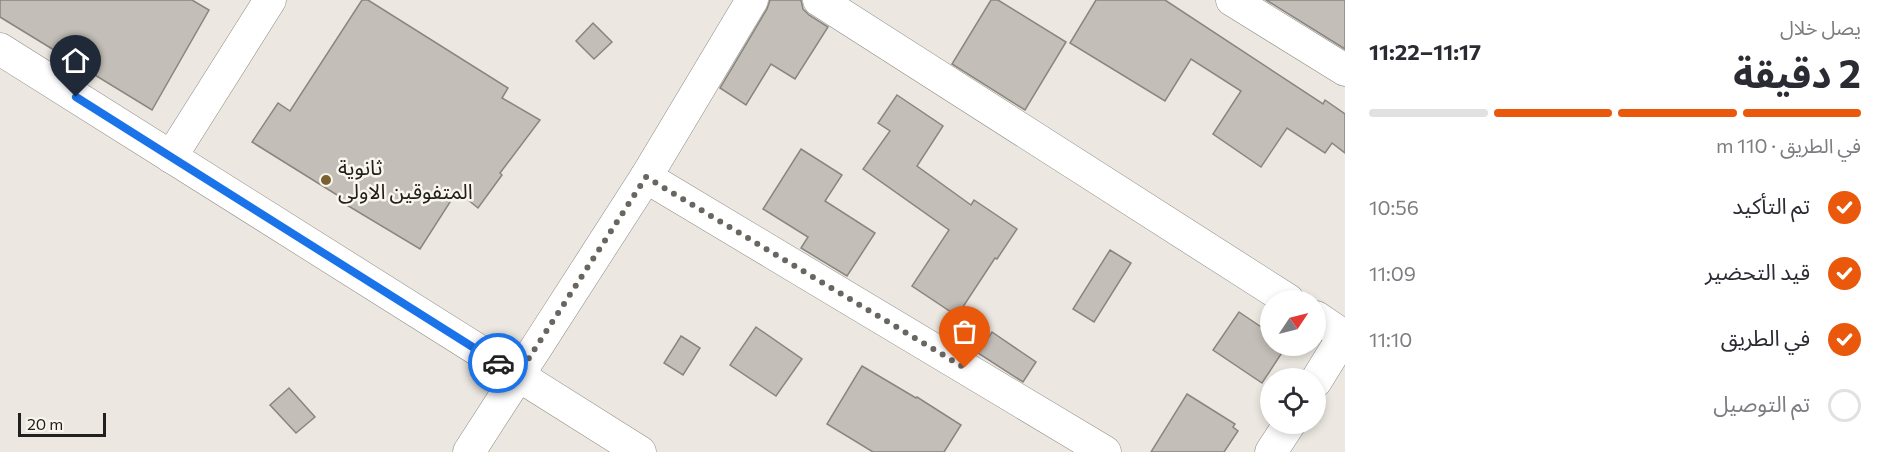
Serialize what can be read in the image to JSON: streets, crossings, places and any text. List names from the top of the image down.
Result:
{
  "places": ["ثانوية المتفوقين الاولى"],
  "scale_bar": "20 m",
  "north": "top right",
  "page": {
    "heading": ["2 دقيقة", "يصل خلال", "11:17–11:22"],
    "bar": "في الطريق · 110 m",
    "list": [
      ["تم التأكيد", "10:56"],
      ["قيد التحضير", "11:09"],
      ["في الطريق", "11:10"],
      "تم التوصيل"
    ],
    "scale": "20 m"
  }
}
